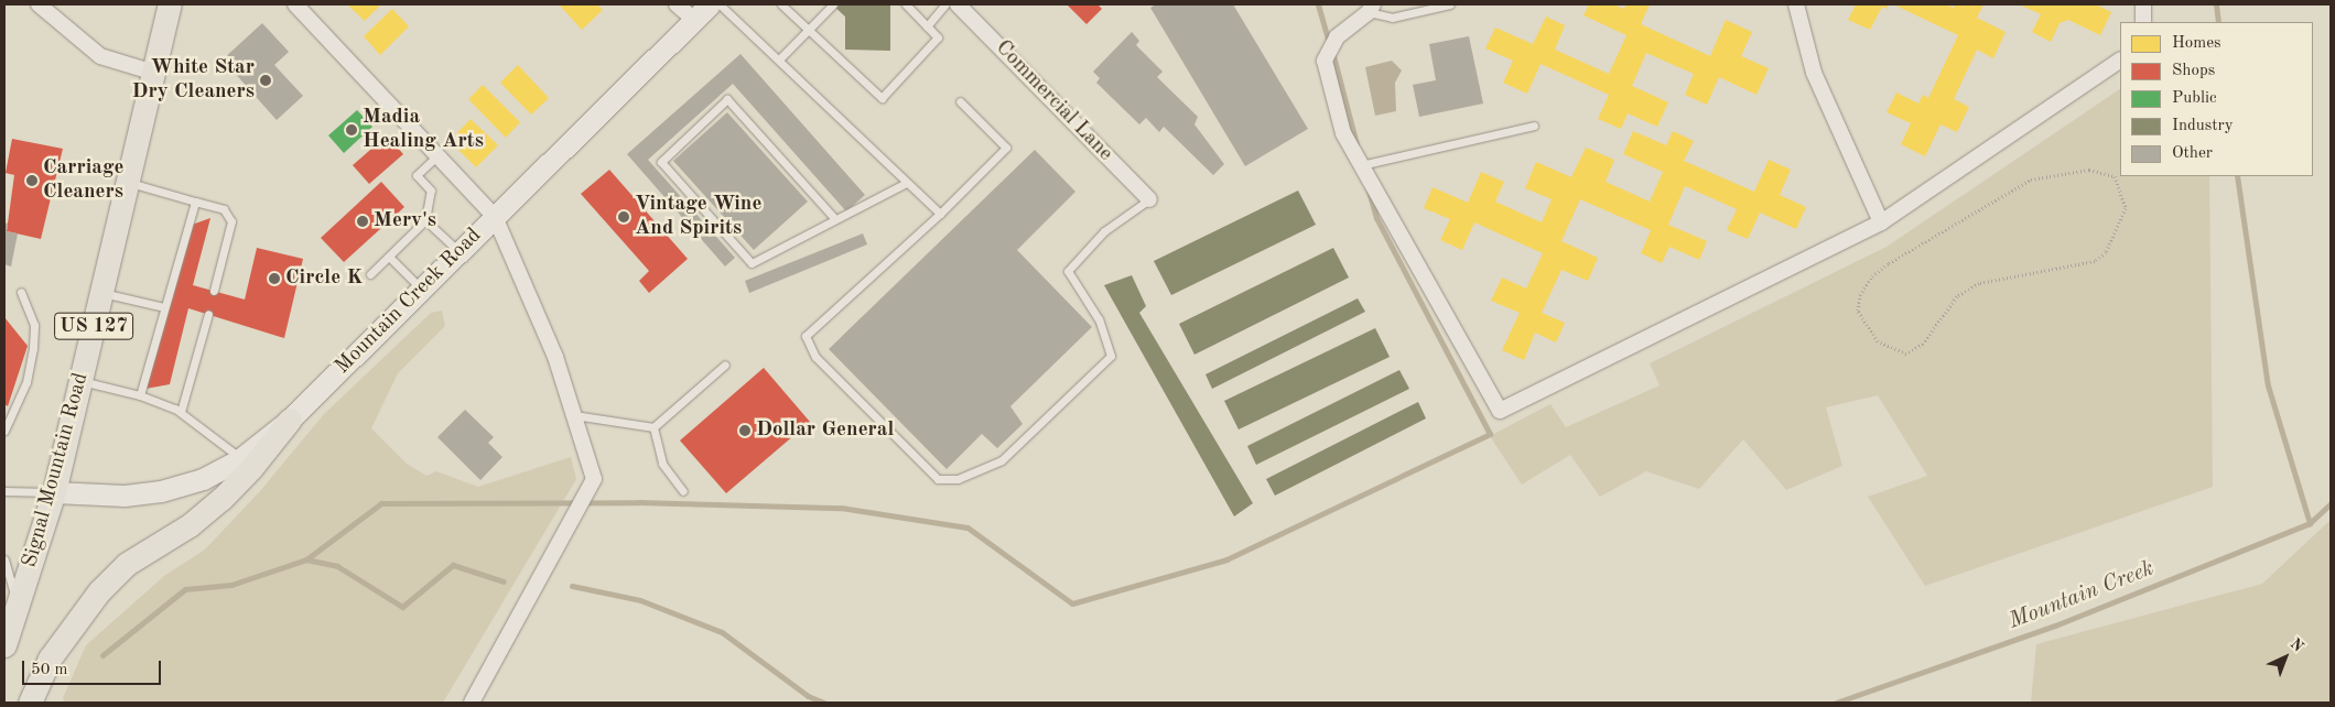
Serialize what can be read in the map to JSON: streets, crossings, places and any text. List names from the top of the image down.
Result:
{
  "streets": {
    "main road": ["Mountain Creek Road", "US 127", "Signal Mountain Road"],
    "street": ["Commercial Lane"]
  },
  "crossings": [
    ["Mountain Creek Road", "Signal Mountain Road"]
  ],
  "water": ["Mountain Creek"],
  "places": [
    "White Star Dry Cleaners",
    "Madia Healing Arts",
    "Carriage Cleaners",
    "Vintage Wine And Spirits",
    "Merv's",
    "Circle K",
    "Dollar General"
  ],
  "legend": [
    "Homes",
    "Shops",
    "Public",
    "Industry",
    "Other"
  ],
  "scale_bar": "50 m",
  "north": "top right"
}
